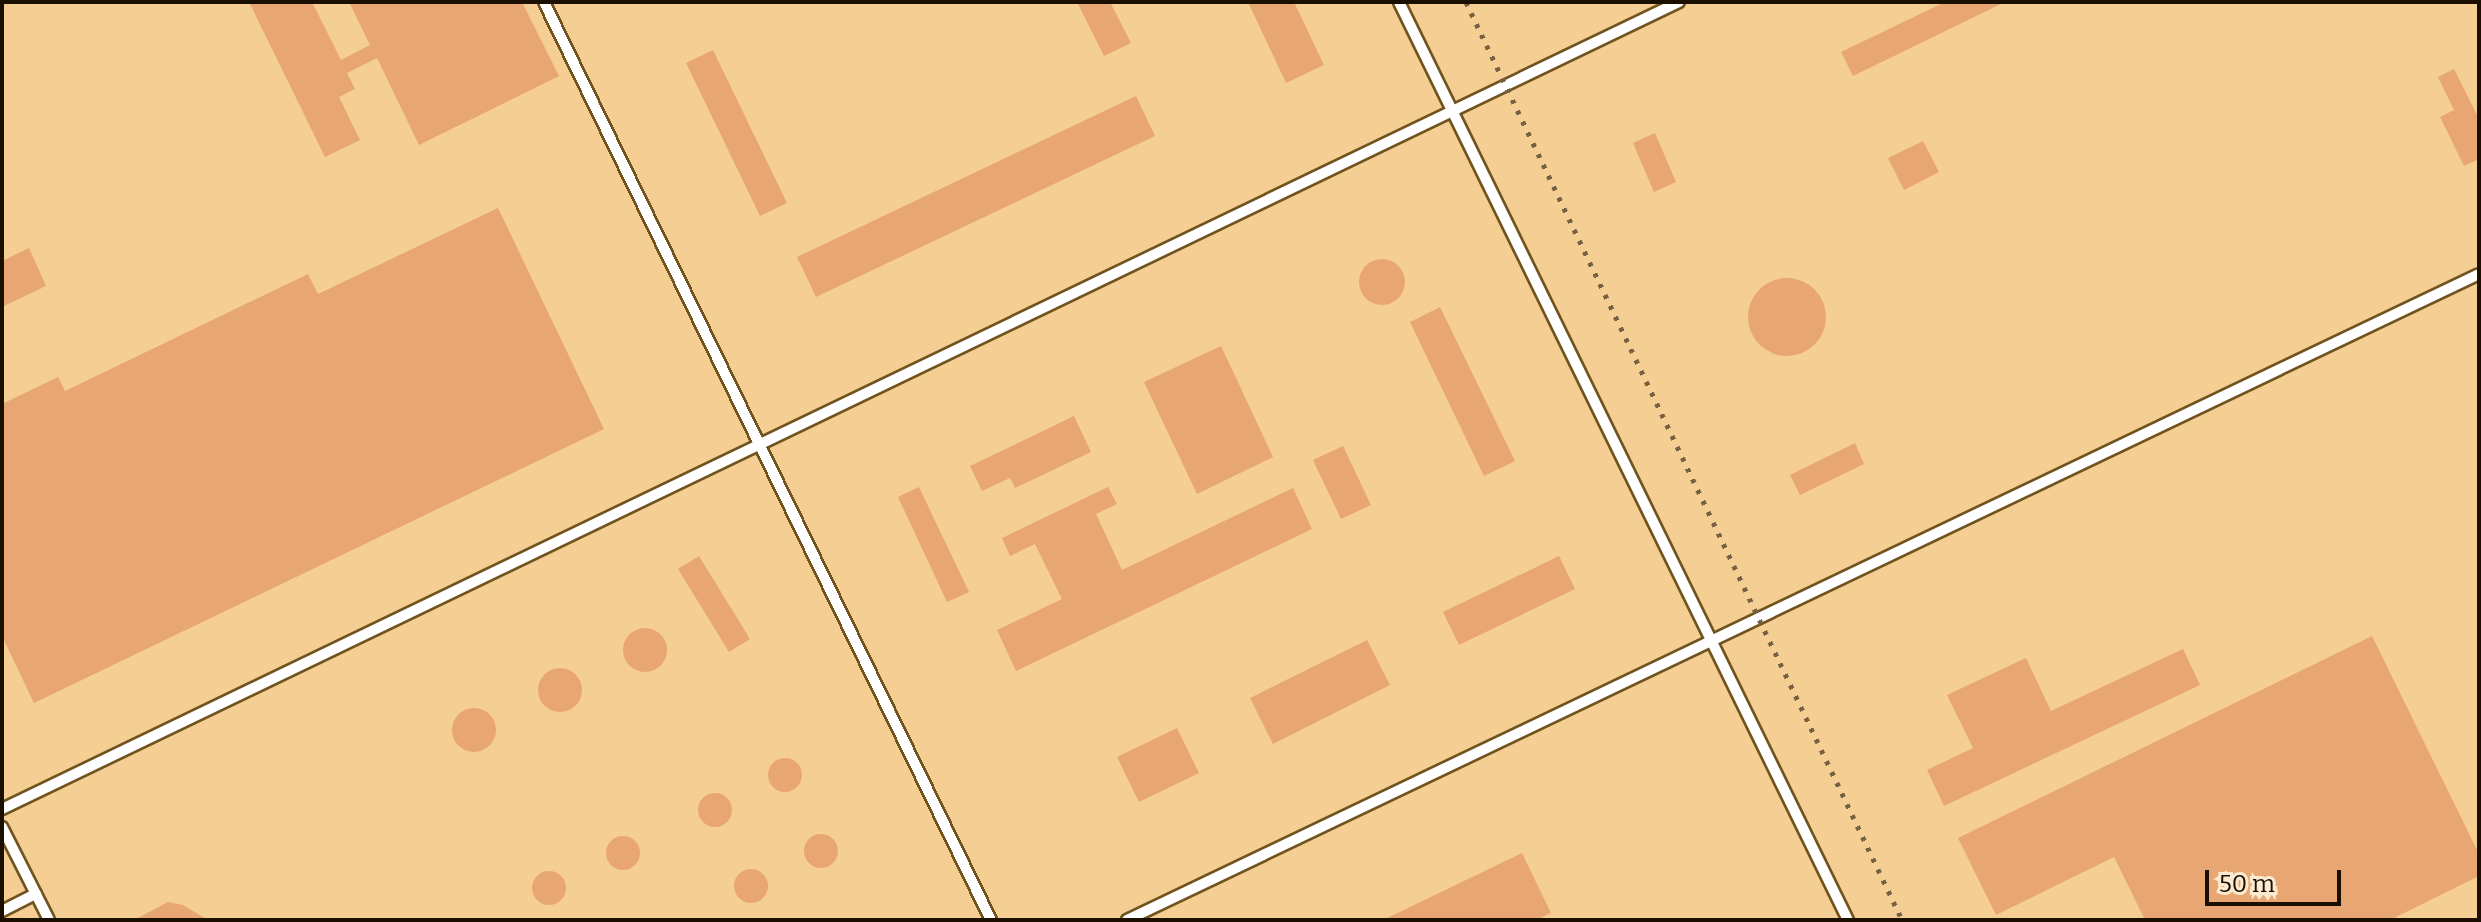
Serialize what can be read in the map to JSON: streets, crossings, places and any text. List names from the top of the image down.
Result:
{
  "scale_bar": "50 m"
}
